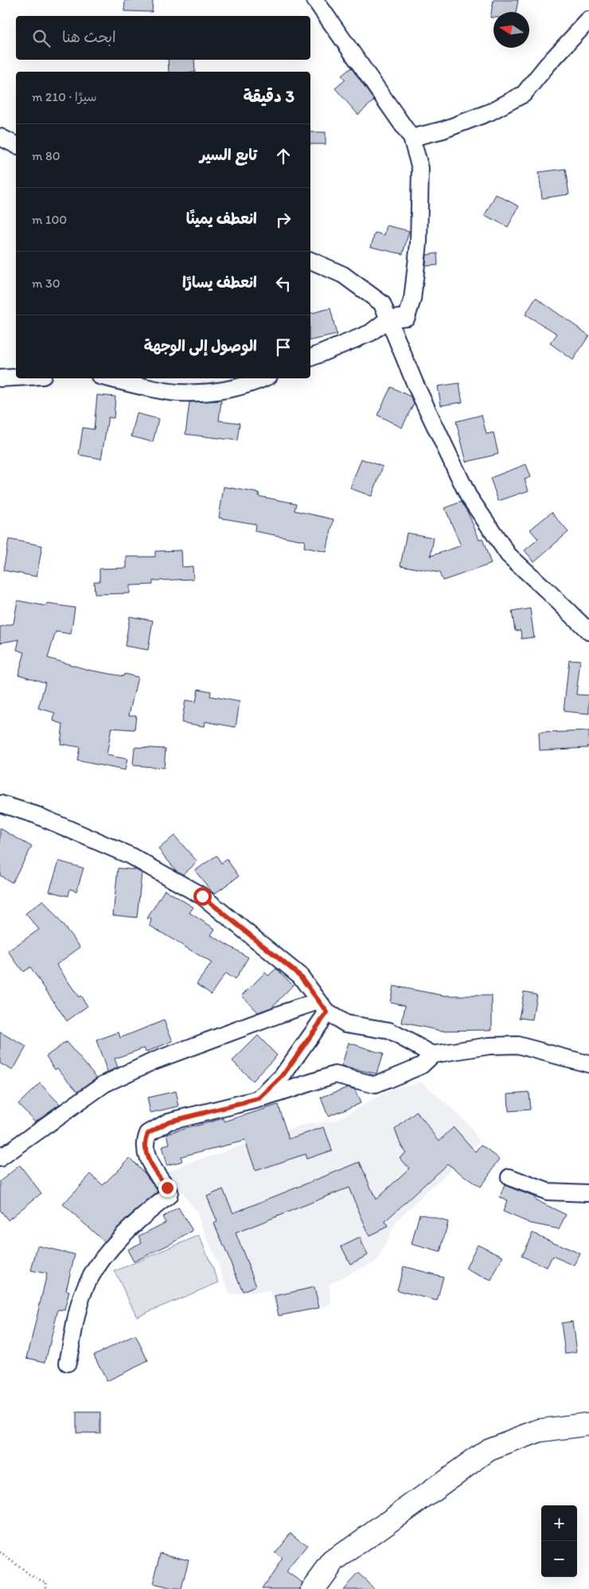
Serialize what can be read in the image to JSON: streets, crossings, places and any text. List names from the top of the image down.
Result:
{
  "north": "left",
  "page": {
    "search": "ابحث هنا",
    "heading": ["3 دقيقة", "سيرًا · 210 m"],
    "list": [
      ["تابع السير", "80 m"],
      ["انعطف يمينًا", "100 m"],
      ["انعطف يسارًا", "30 m"],
      "الوصول إلى الوجهة"
    ],
    "map_buttons": ["+", "−"]
  }
}
